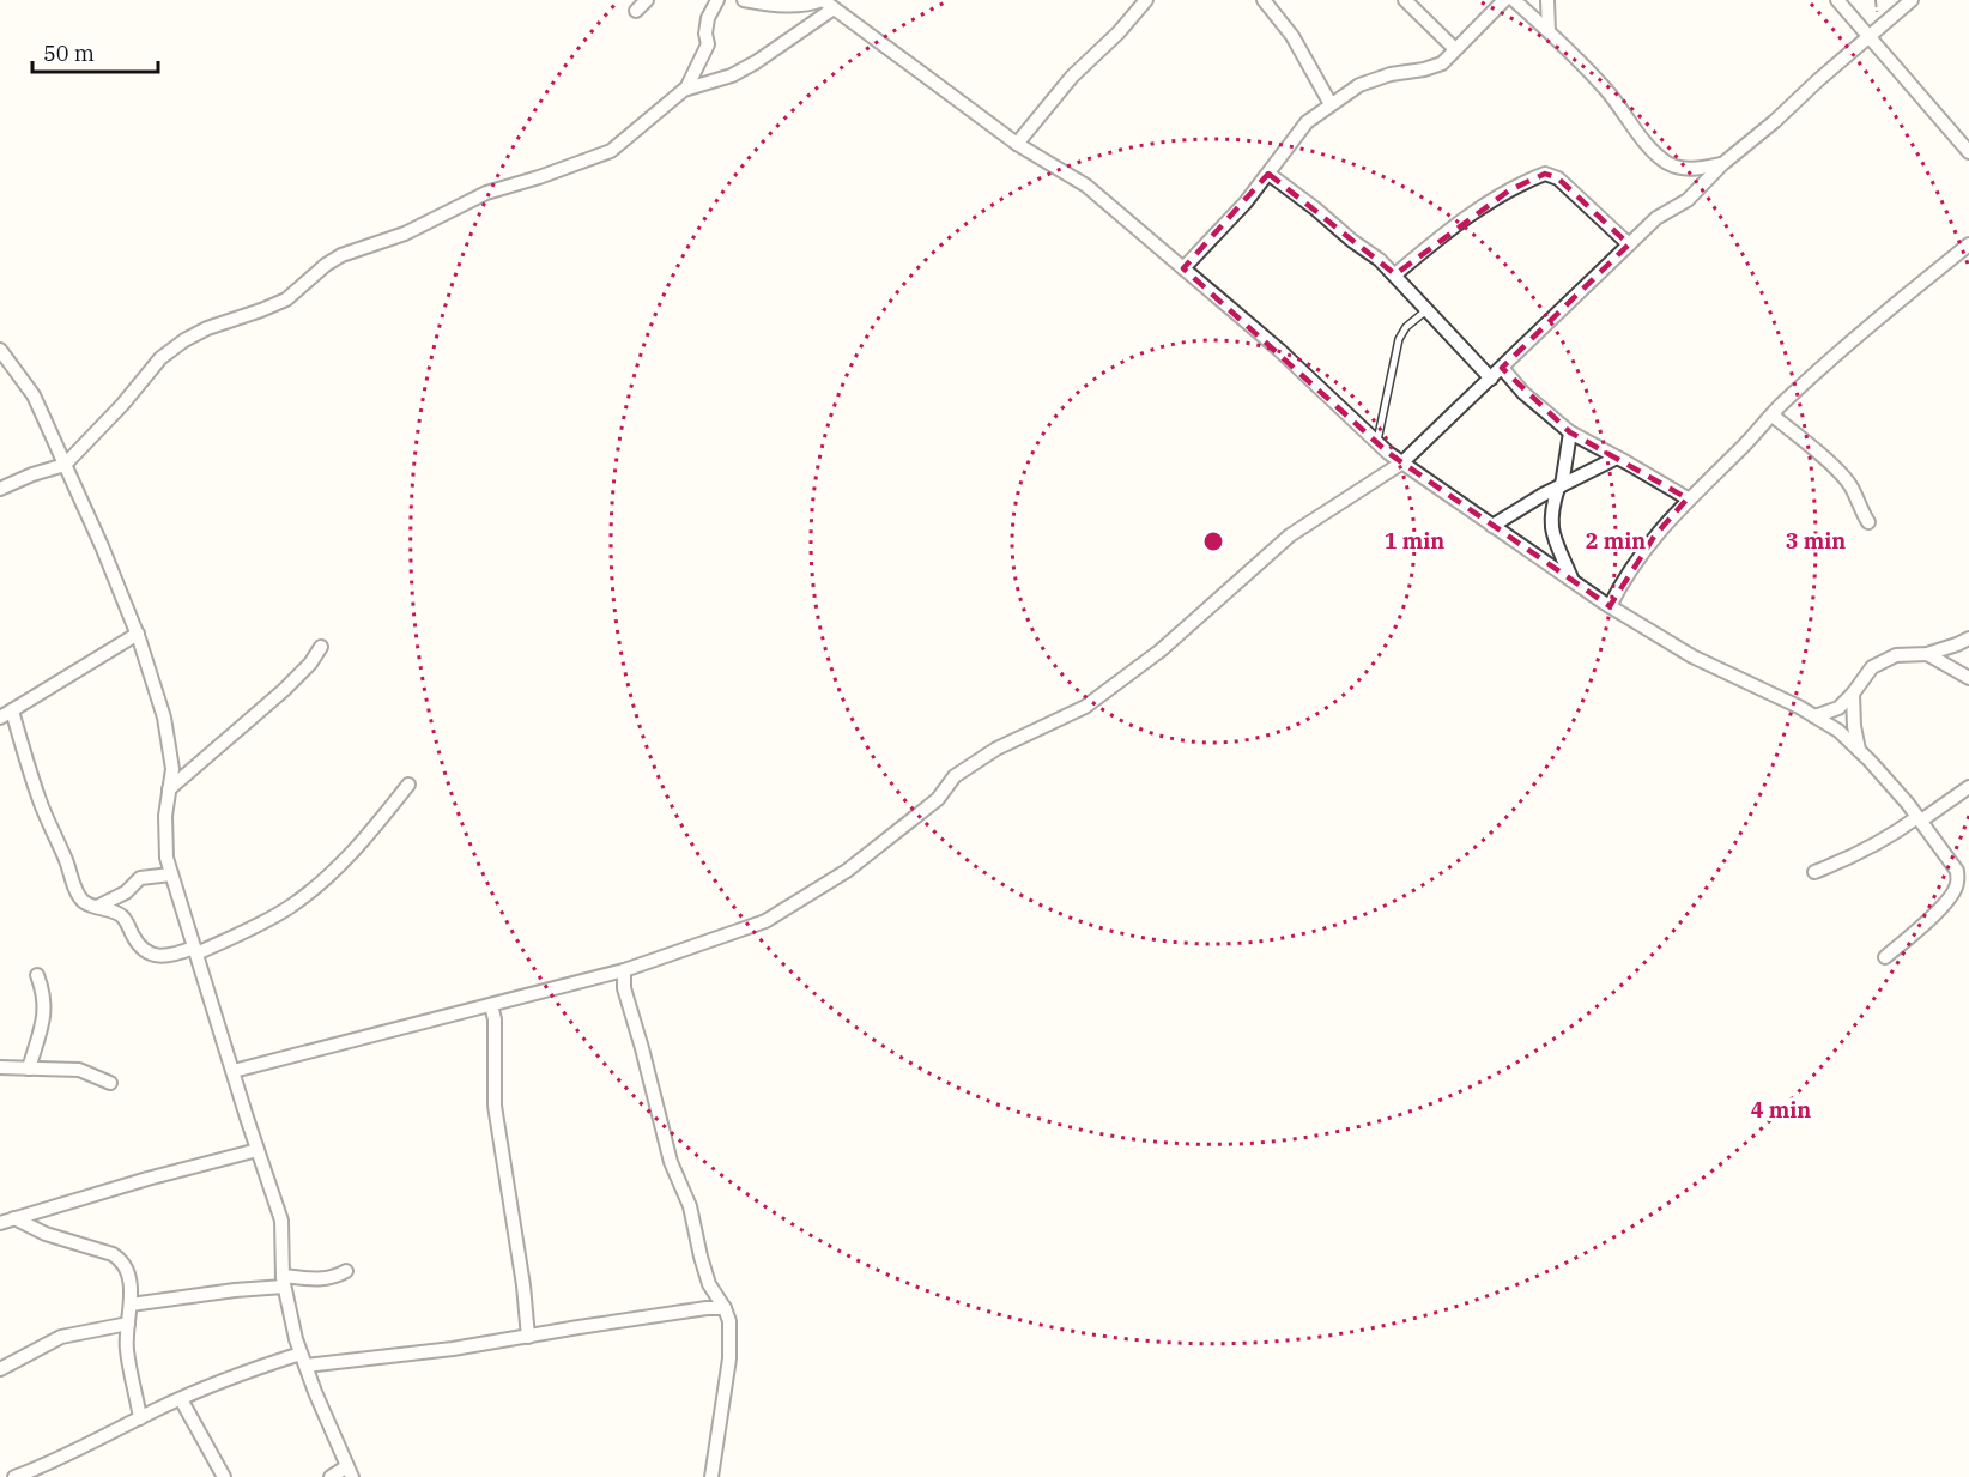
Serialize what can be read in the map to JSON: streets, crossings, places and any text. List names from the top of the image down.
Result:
{
  "scale_bar": "50 m",
  "rings": [
    "1 min",
    "2 min",
    "3 min",
    "4 min"
  ]
}
